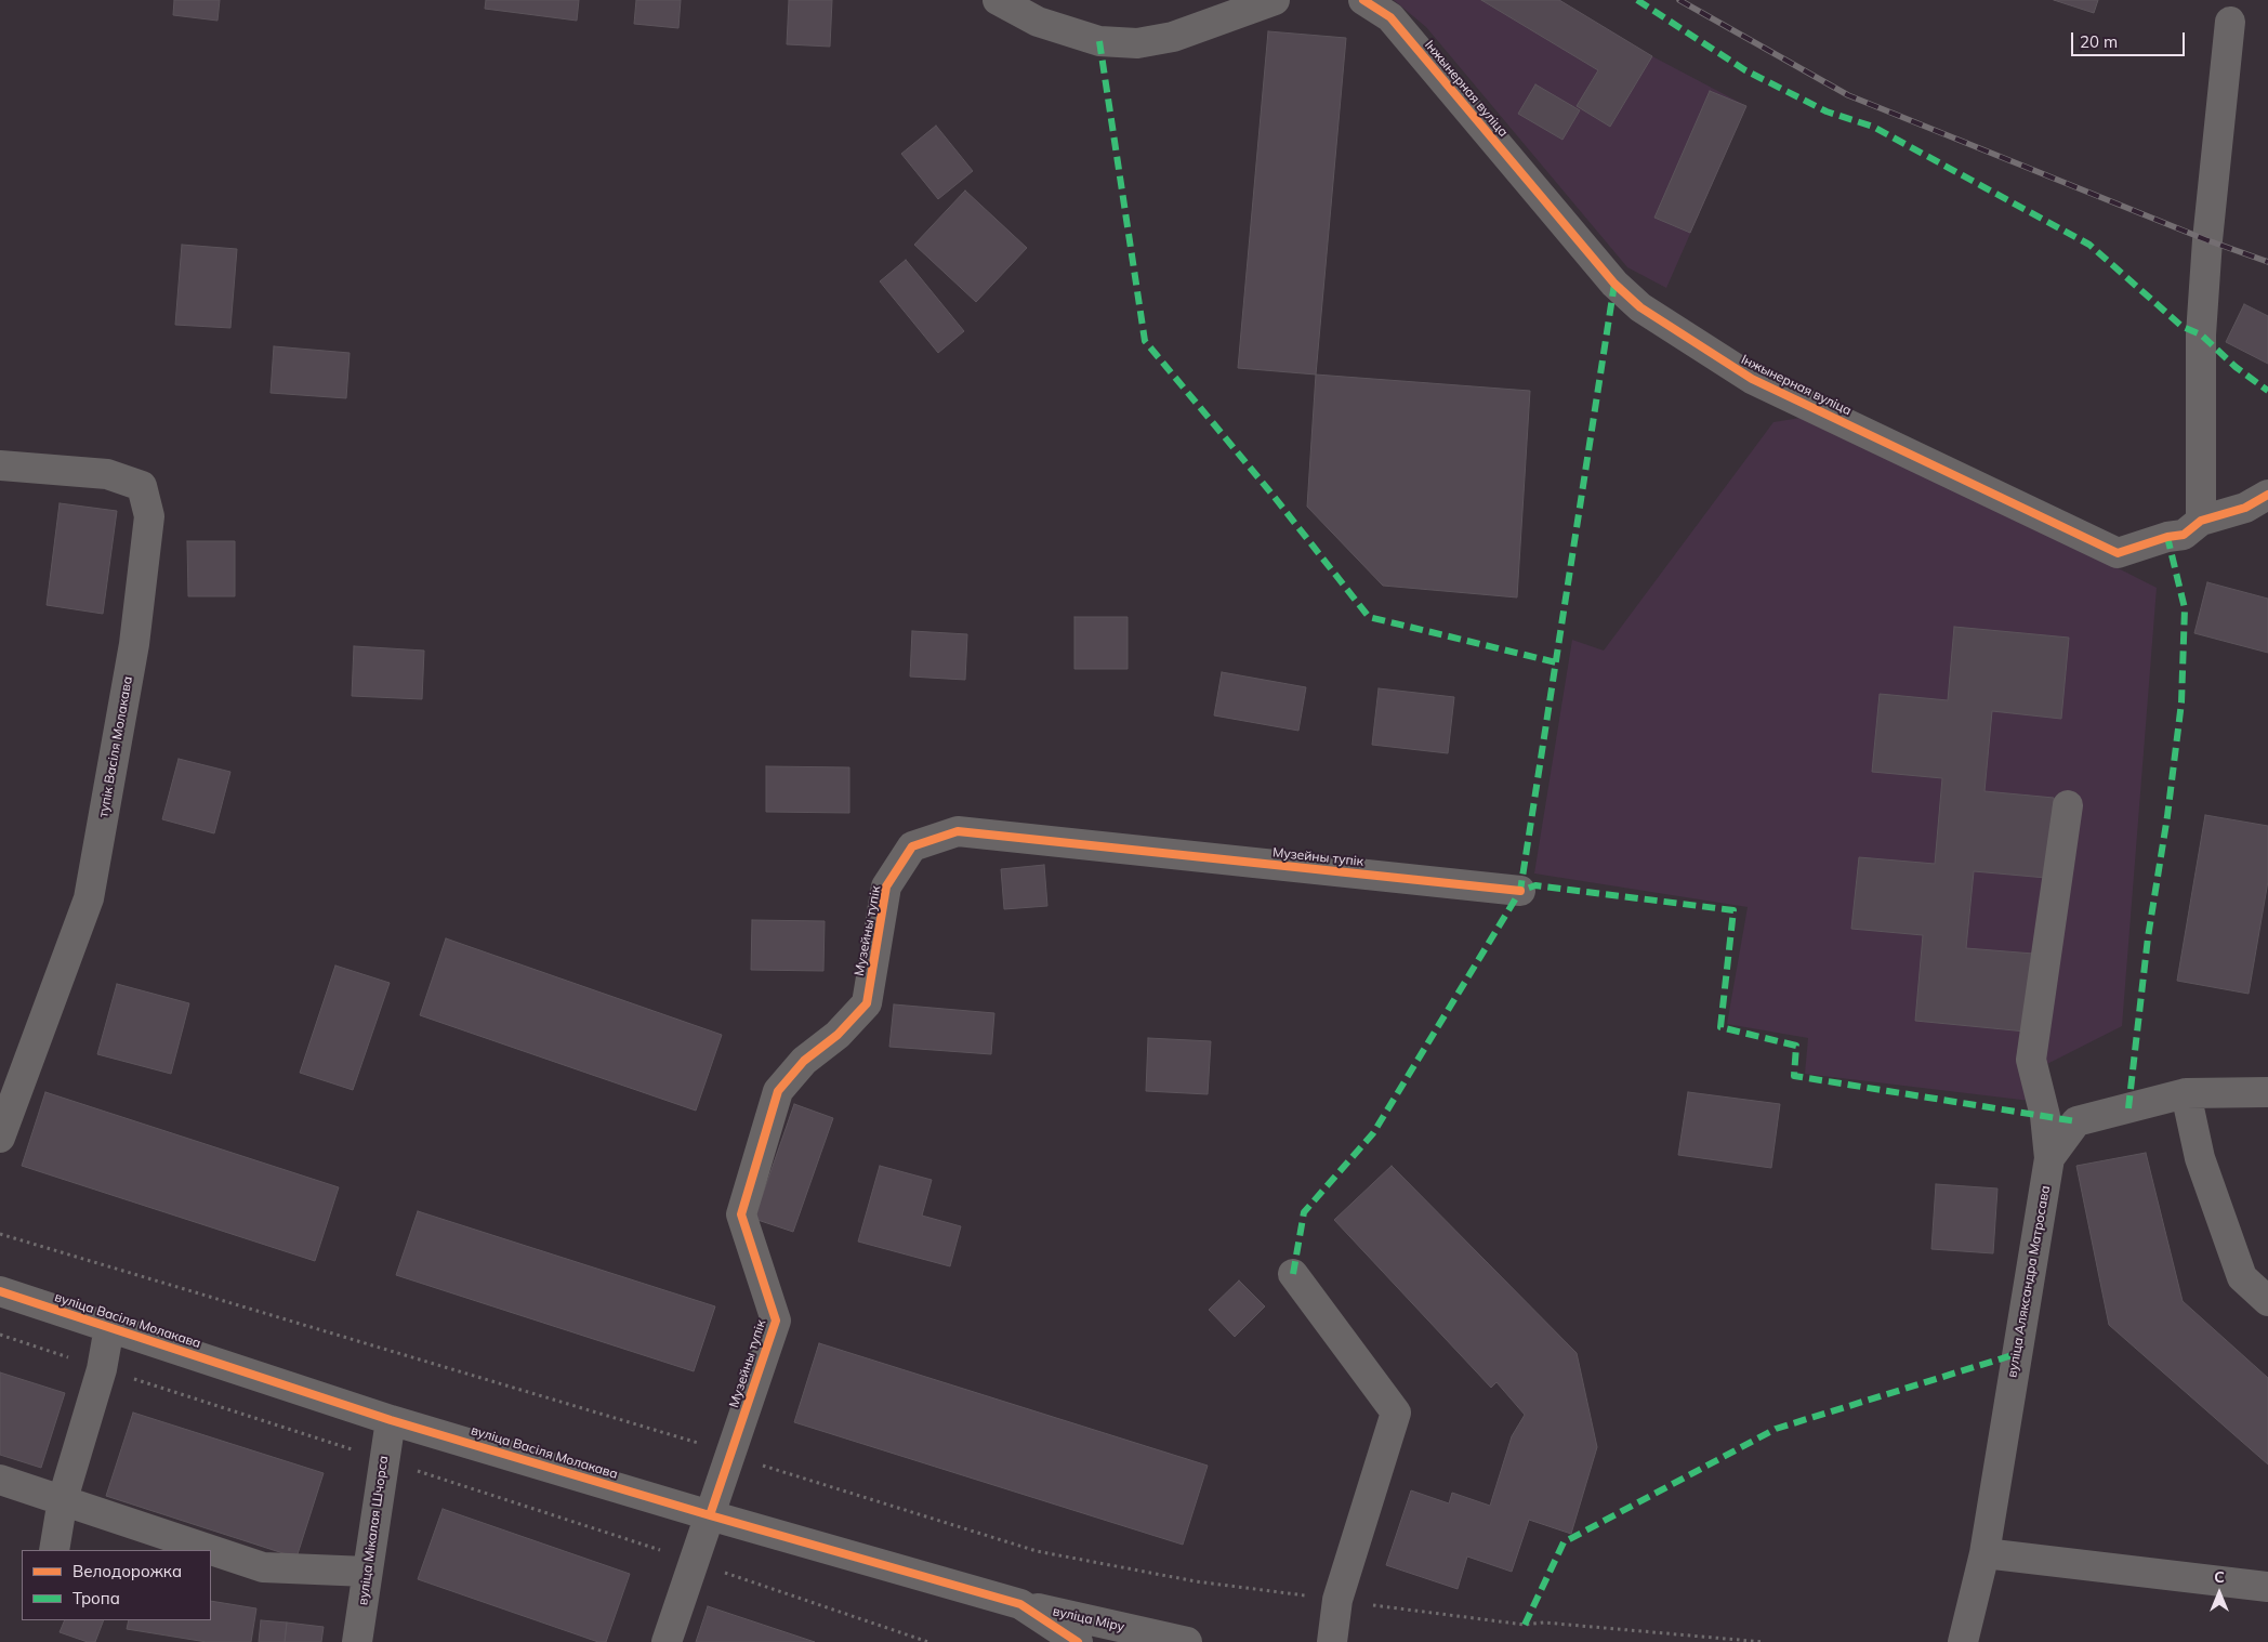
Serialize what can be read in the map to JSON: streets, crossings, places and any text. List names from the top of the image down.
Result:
{
  "streets": {
    "street": [
      "Інжынерная вуліца",
      "тупік Васіля Молакава",
      "Музейны тупік",
      "вуліца Аляксандра Матросава",
      "вуліца Васіля Молакава",
      "вуліца Мікалая Шчорса",
      "вуліца Міру"
    ]
  },
  "crossings": [
    ["Музейны тупік", "вуліца Васіля Молакава"],
    ["вуліца Васіля Молакава", "вуліца Мікалая Шчорса"],
    ["вуліца Васіля Молакава", "вуліца Міру"]
  ],
  "legend": ["Велодорожка", "Тропа"],
  "scale_bar": "20 m",
  "north": "top"
}
